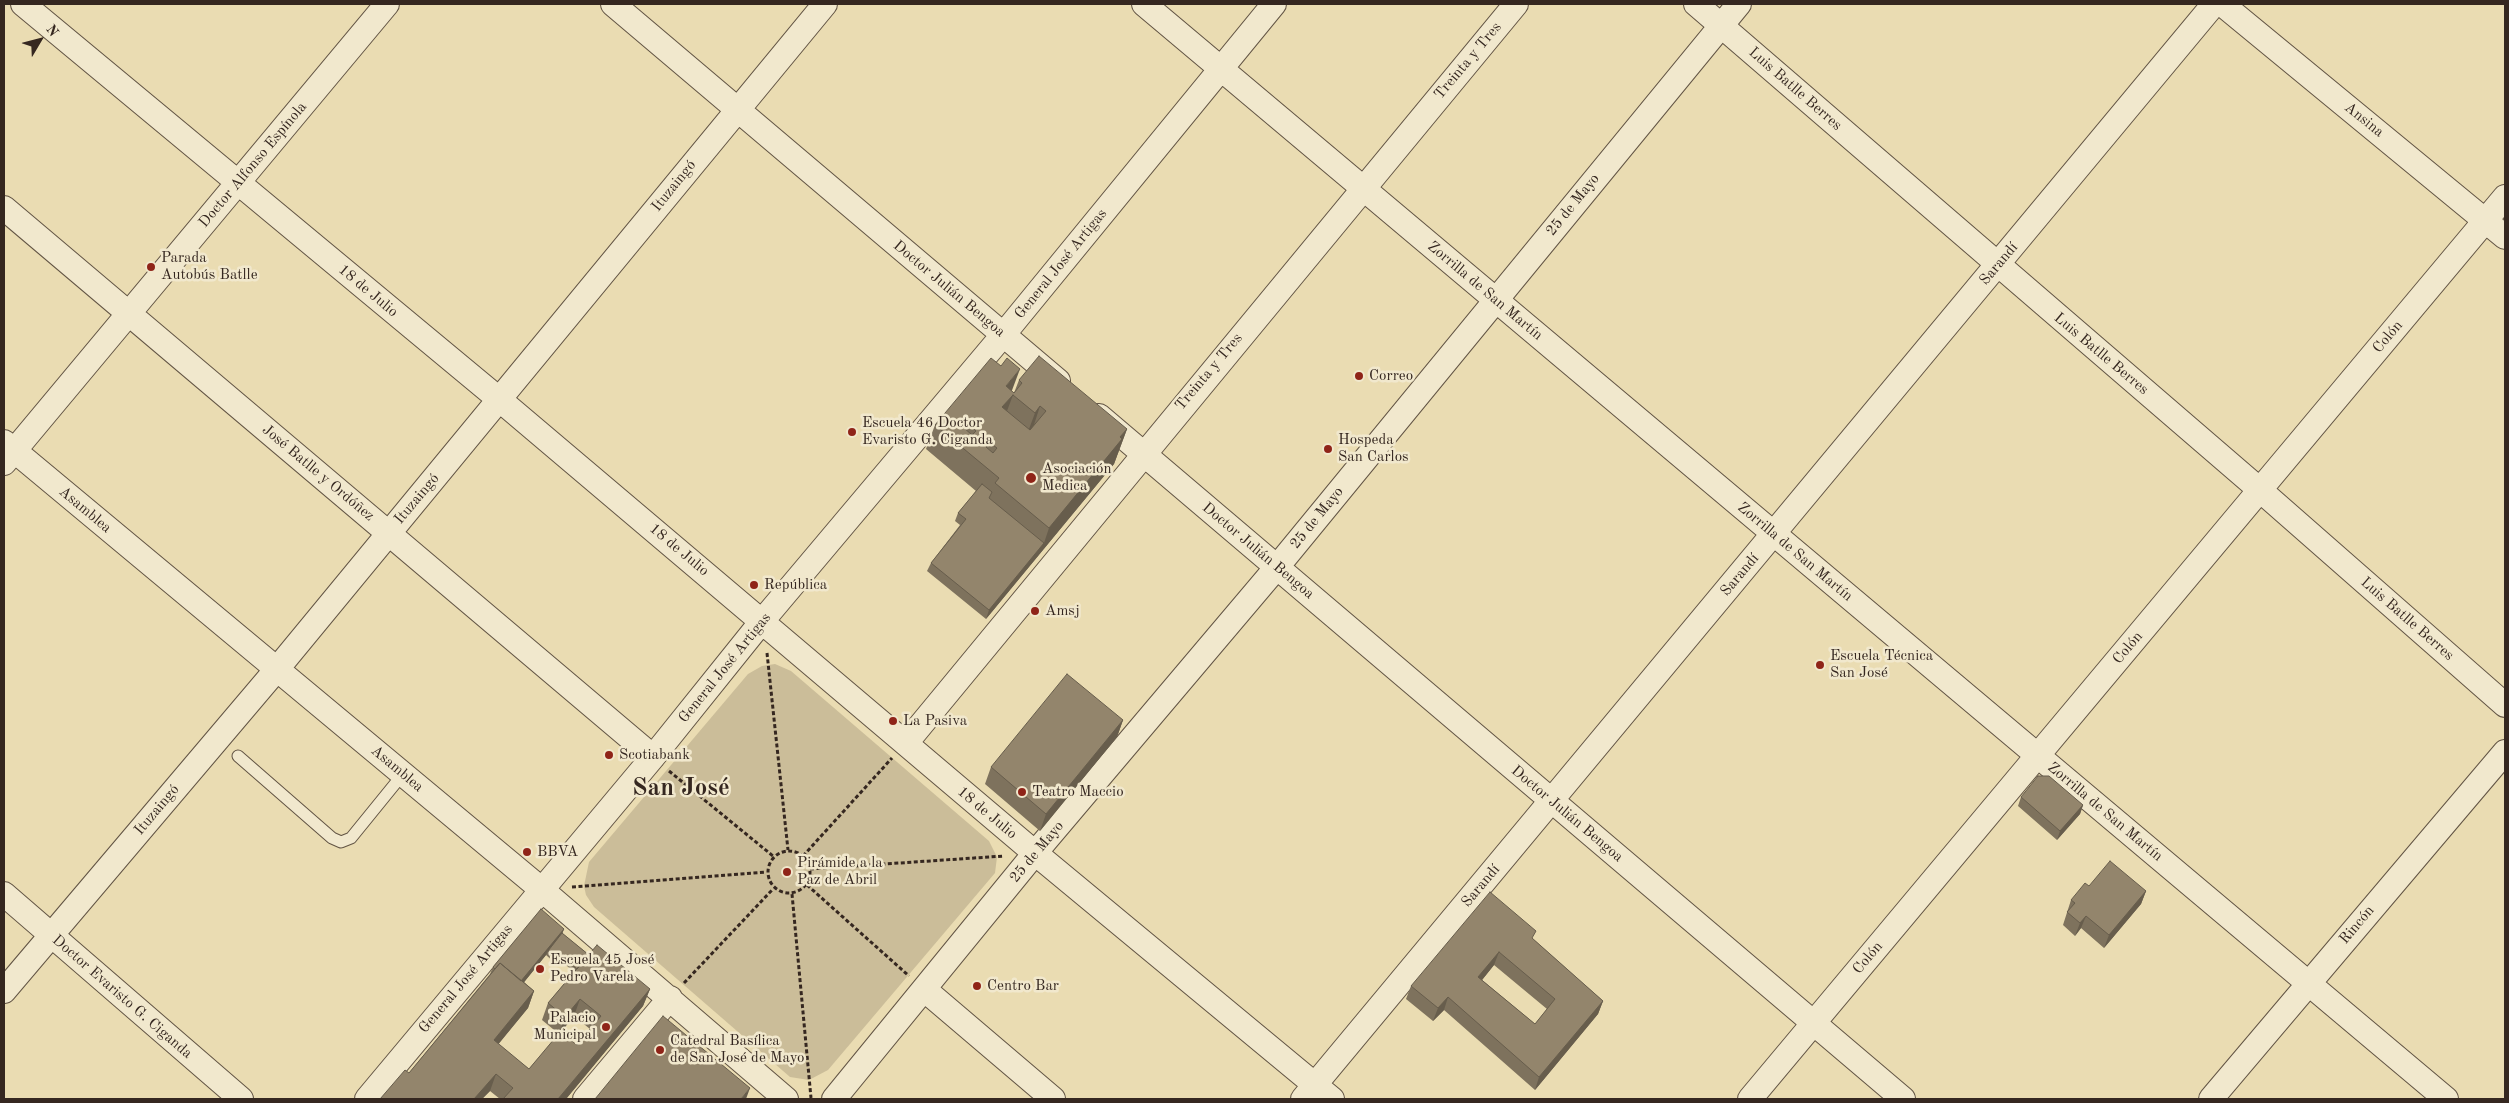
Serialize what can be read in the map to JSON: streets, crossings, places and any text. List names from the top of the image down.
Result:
{
  "streets": {
    "street": [
      "Treinta y Tres",
      "Luis Batlle Berres",
      "Ansina",
      "Doctor Alfonso Espínola",
      "Ituzaingó",
      "25 de Mayo",
      "General José Artigas",
      "Sarandí",
      "Doctor Julián Bengoa",
      "18 de Julio",
      "Zorrilla de San Martín",
      "Colón",
      "José Batlle y Ordóñez",
      "Asamblea",
      "Rincón",
      "Doctor Evaristo G. Ciganda"
    ]
  },
  "crossings": [
    ["Treinta y Tres", "Doctor Julián Bengoa"],
    ["Treinta y Tres", "18 de Julio"],
    ["Treinta y Tres", "Zorrilla de San Martín"],
    ["Luis Batlle Berres", "25 de Mayo"],
    ["Luis Batlle Berres", "Sarandí"],
    ["Luis Batlle Berres", "Colón"],
    ["Ansina", "Colón"],
    ["Doctor Alfonso Espínola", "18 de Julio"],
    ["Doctor Alfonso Espínola", "José Batlle y Ordóñez"],
    ["Doctor Alfonso Espínola", "Asamblea"],
    ["Ituzaingó", "Doctor Julián Bengoa"],
    ["Ituzaingó", "18 de Julio"],
    ["Ituzaingó", "José Batlle y Ordóñez"],
    ["Ituzaingó", "Asamblea"],
    ["Ituzaingó", "Doctor Evaristo G. Ciganda"],
    ["25 de Mayo", "Doctor Julián Bengoa"],
    ["25 de Mayo", "18 de Julio"],
    ["25 de Mayo", "Zorrilla de San Martín"],
    ["General José Artigas", "Doctor Julián Bengoa"],
    ["General José Artigas", "18 de Julio"],
    ["General José Artigas", "Zorrilla de San Martín"],
    ["General José Artigas", "José Batlle y Ordóñez"],
    ["General José Artigas", "Asamblea"],
    ["Sarandí", "Doctor Julián Bengoa"],
    ["Sarandí", "18 de Julio"],
    ["Sarandí", "Zorrilla de San Martín"],
    ["Doctor Julián Bengoa", "Colón"],
    ["Zorrilla de San Martín", "Colón"],
    ["Zorrilla de San Martín", "Rincón"]
  ],
  "districts": ["San José"],
  "places": [
    "Parada Autobús Batlle",
    "Correo",
    "Escuela 46 Doctor Evaristo G. Ciganda",
    "Hospeda San Carlos",
    "Asociación Medica",
    "República",
    "Amsj",
    "Escuela Técnica San José",
    "La Pasiva",
    "Scotiabank",
    "Teatro Maccio",
    "BBVA",
    "Pirámide a la Paz de Abril",
    "Escuela 45 José Pedro Varela",
    "Centro Bar",
    "Palacio Municipal",
    "Catedral Basílica de San José de Mayo"
  ],
  "north": "top right"
}
